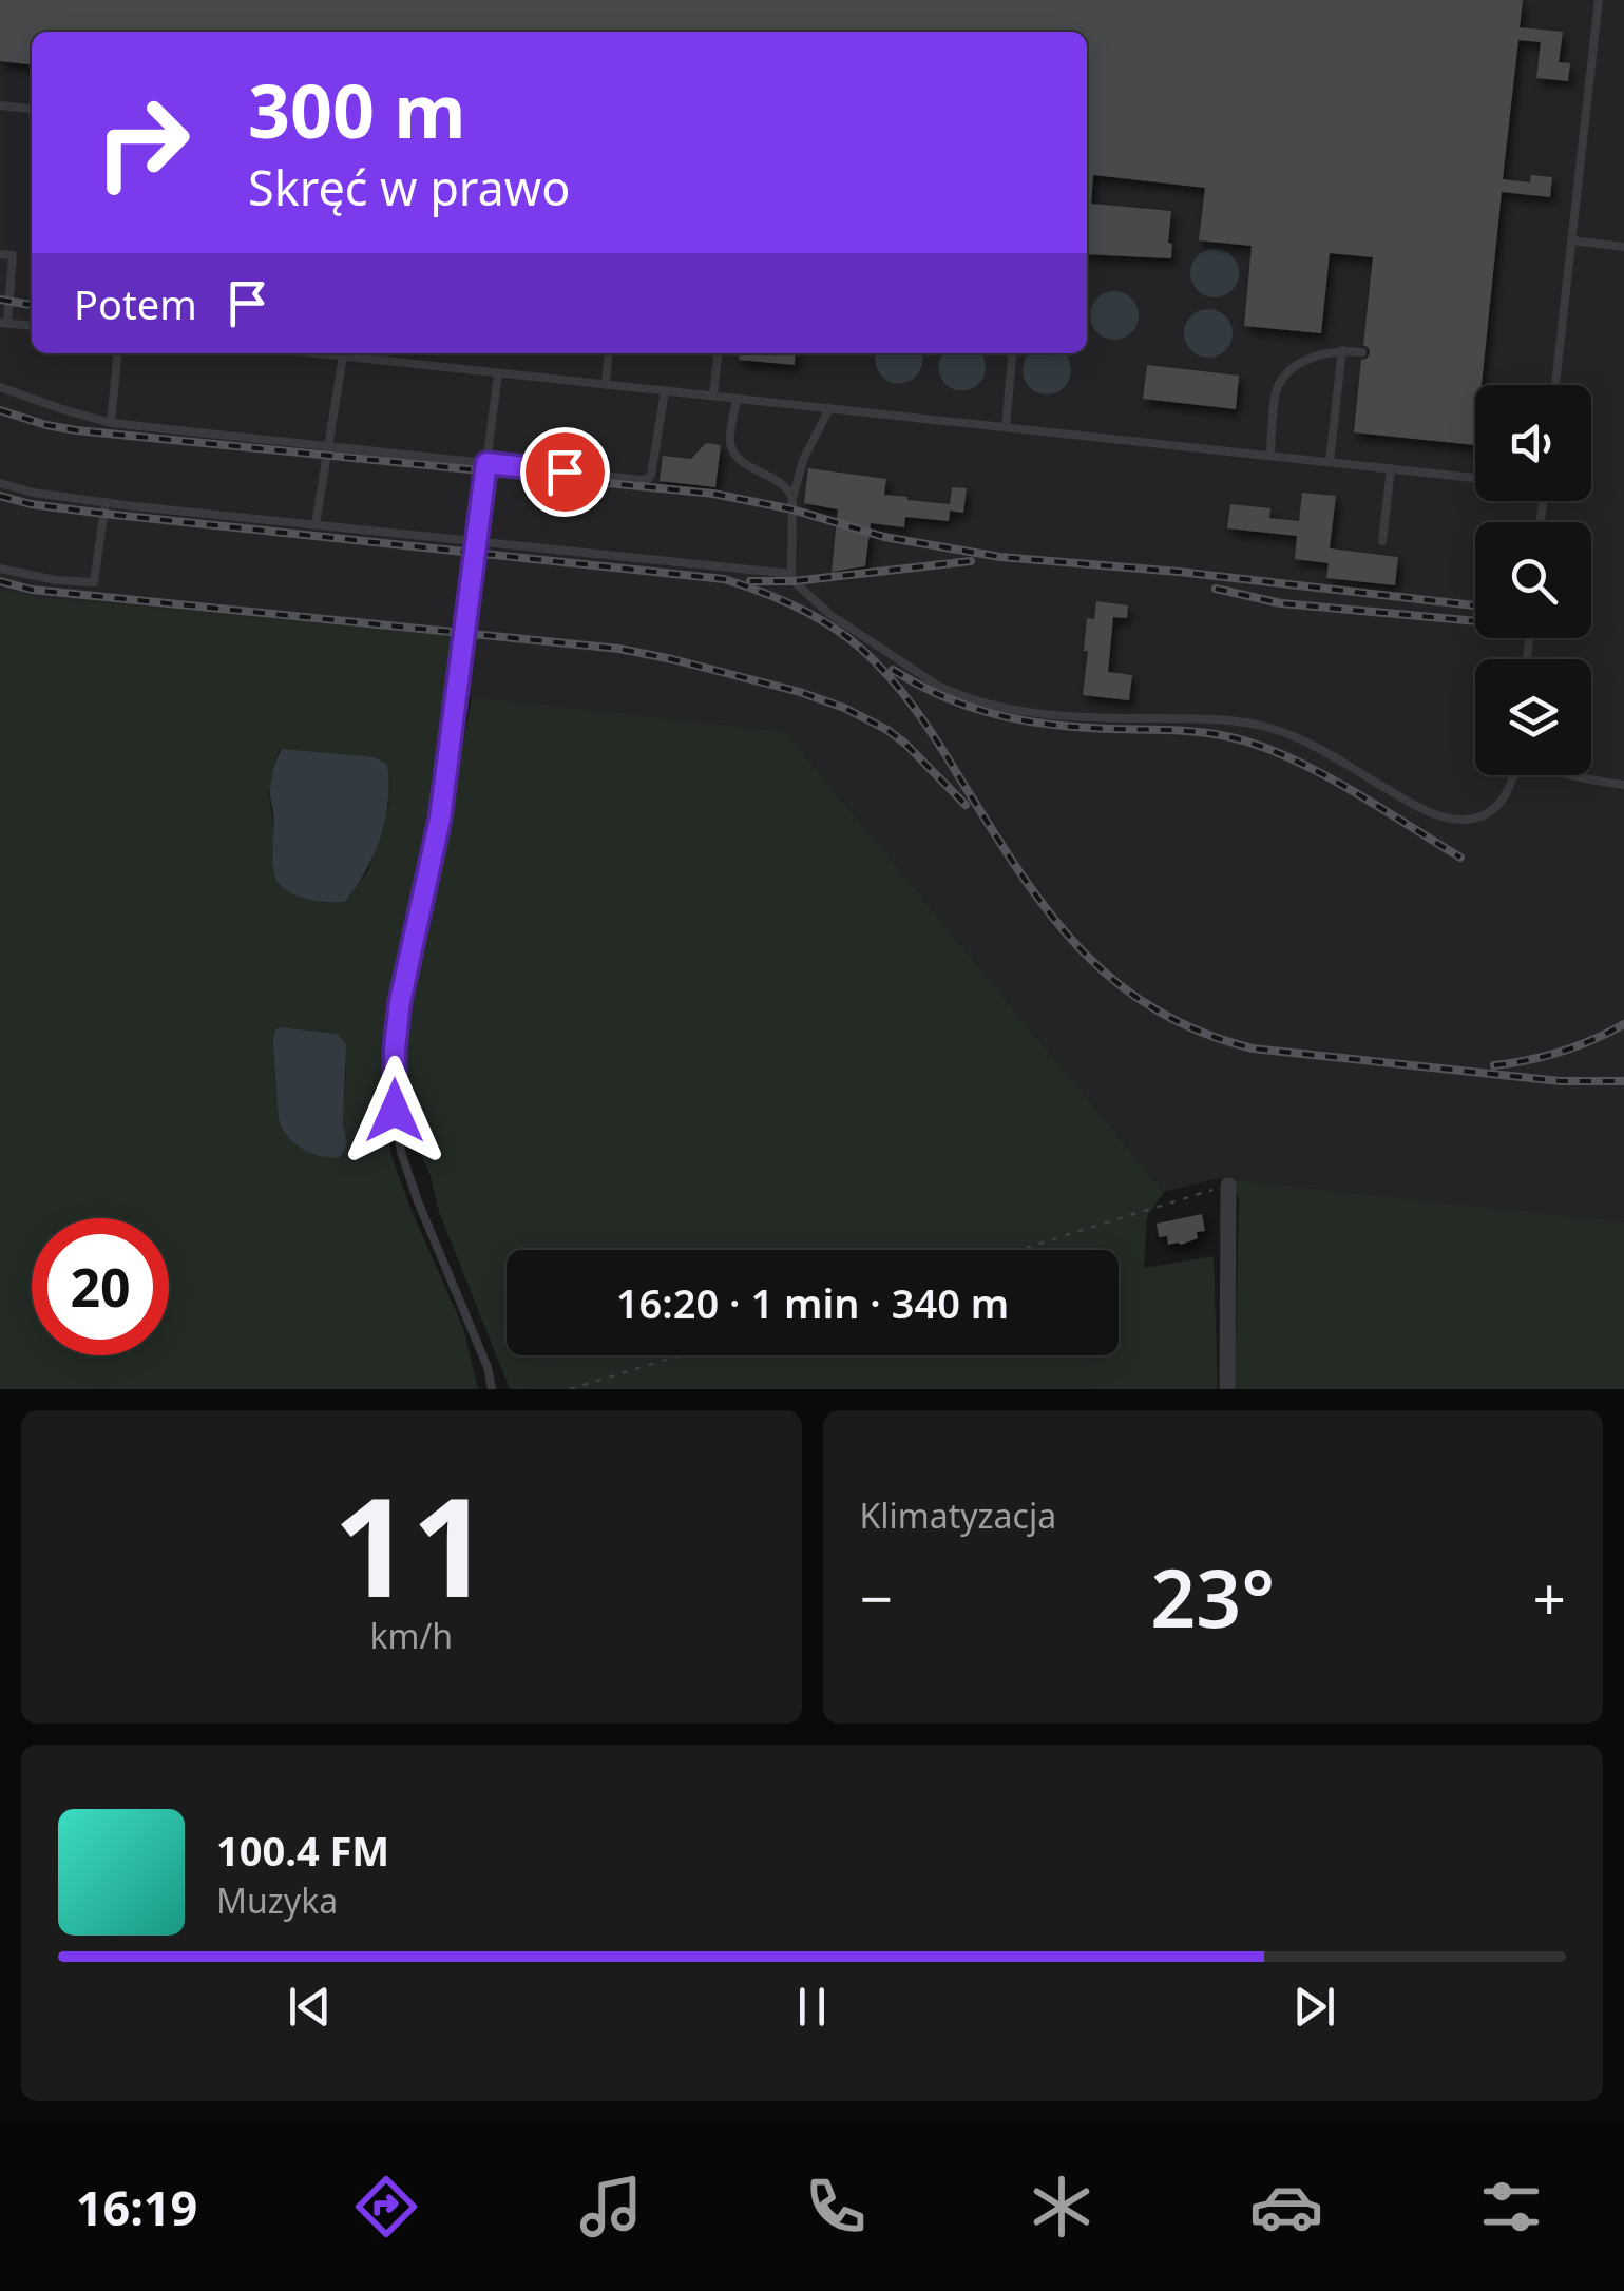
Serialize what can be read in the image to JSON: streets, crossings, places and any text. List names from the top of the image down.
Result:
{
  "page": {
    "turn": ["300 m", "Skręć w prawo"],
    "then": "Potem",
    "limit": "20",
    "trip": "16:20 · 1 min · 340 m",
    "tile": [
      ["11", "km/h"],
      "Klimatyzacja"
    ],
    "heat": ["−", "23°", "+"],
    "song": ["100.4 FM", "Muzyka"],
    "tabs": "16:19"
  }
}
